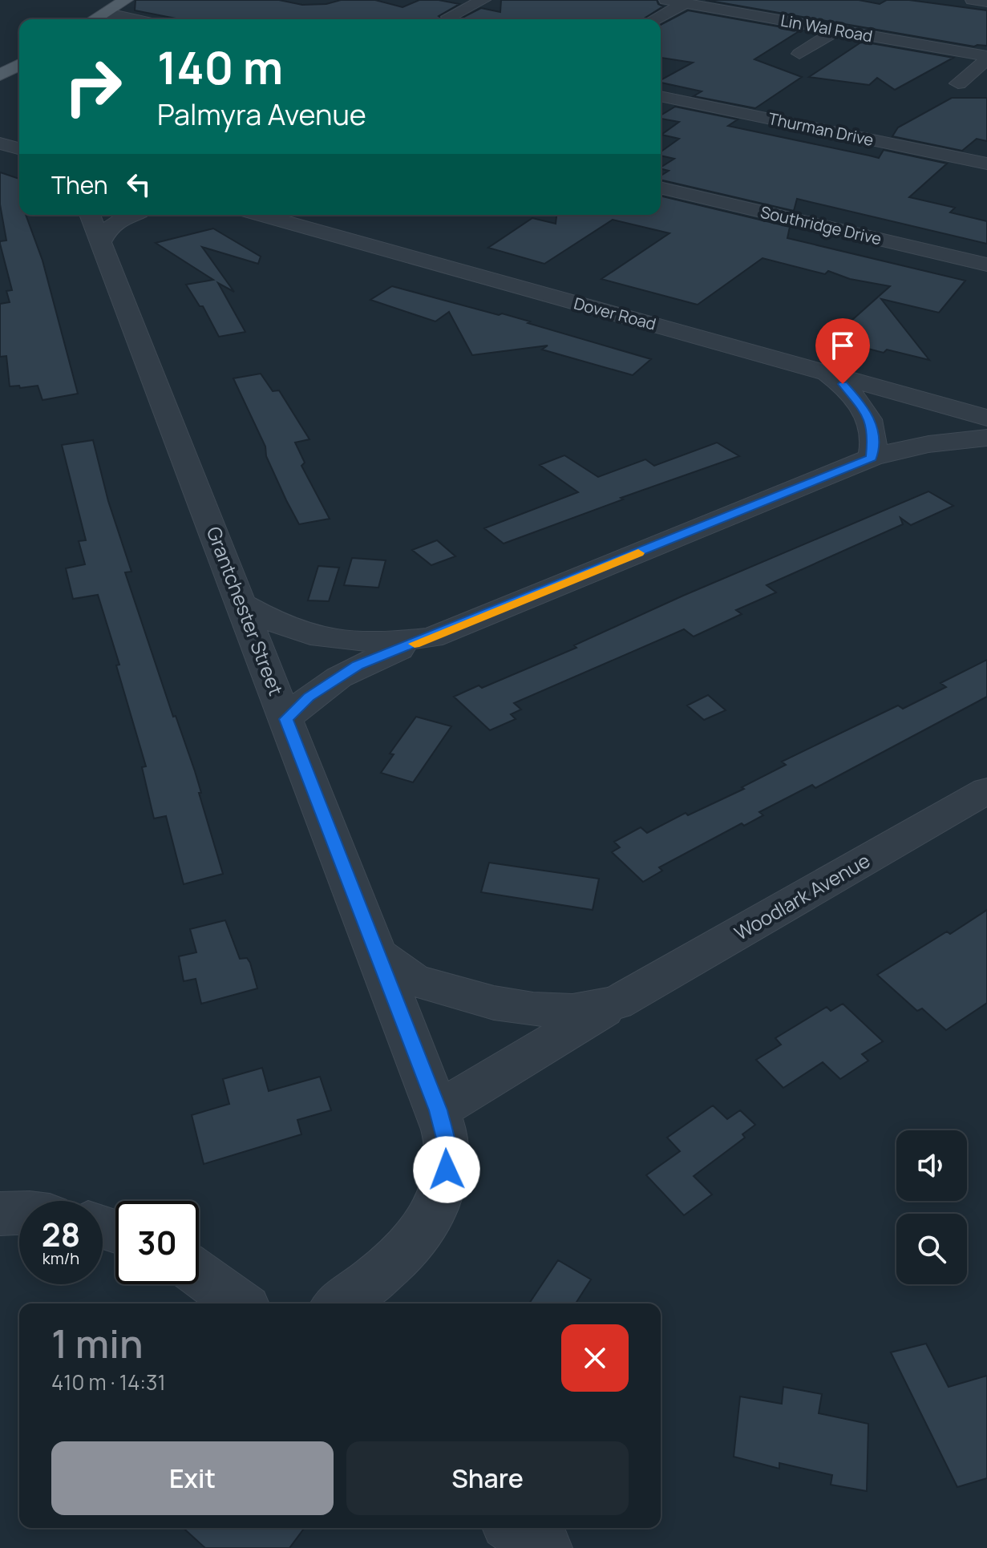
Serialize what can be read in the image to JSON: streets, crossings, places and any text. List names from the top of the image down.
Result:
{
  "streets": {
    "street": [
      "Lin Wal Road",
      "Thurman Drive",
      "Southridge Drive",
      "Dover Road",
      "Grantchester Street",
      "Woodlark Avenue"
    ]
  },
  "crossings": [
    ["Grantchester Street", "Woodlark Avenue"]
  ],
  "page": {
    "turn": ["140 m", "Palmyra Avenue"],
    "then": "Then",
    "speed": "28 km/h",
    "limit": "30",
    "heading": ["1 min", "410 m · 14:31"],
    "buttons": ["Exit", "Share"]
  }
}
